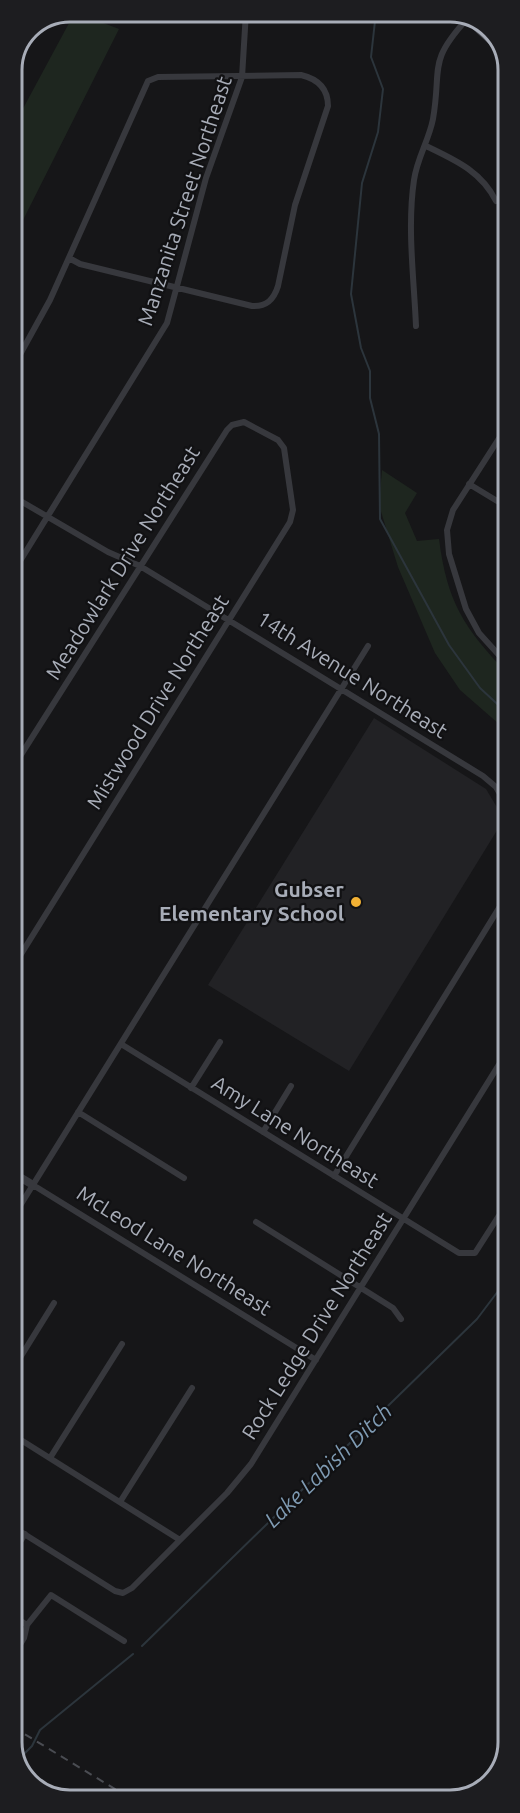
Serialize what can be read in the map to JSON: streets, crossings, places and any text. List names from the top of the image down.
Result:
{
  "streets": {
    "street": [
      "Manzanita Street Northeast",
      "Meadowlark Drive Northeast",
      "14th Avenue Northeast",
      "Mistwood Drive Northeast",
      "Amy Lane Northeast",
      "McLeod Lane Northeast",
      "Rock Ledge Drive Northeast"
    ]
  },
  "crossings": [
    ["Manzanita Street Northeast", "14th Avenue Northeast"],
    ["Meadowlark Drive Northeast", "14th Avenue Northeast"],
    ["Meadowlark Drive Northeast", "Mistwood Drive Northeast"],
    ["14th Avenue Northeast", "Mistwood Drive Northeast"],
    ["Amy Lane Northeast", "Rock Ledge Drive Northeast"],
    ["McLeod Lane Northeast", "Rock Ledge Drive Northeast"]
  ],
  "water": ["Lake Labish Ditch"],
  "places": ["Gubser Elementary School"]
}
